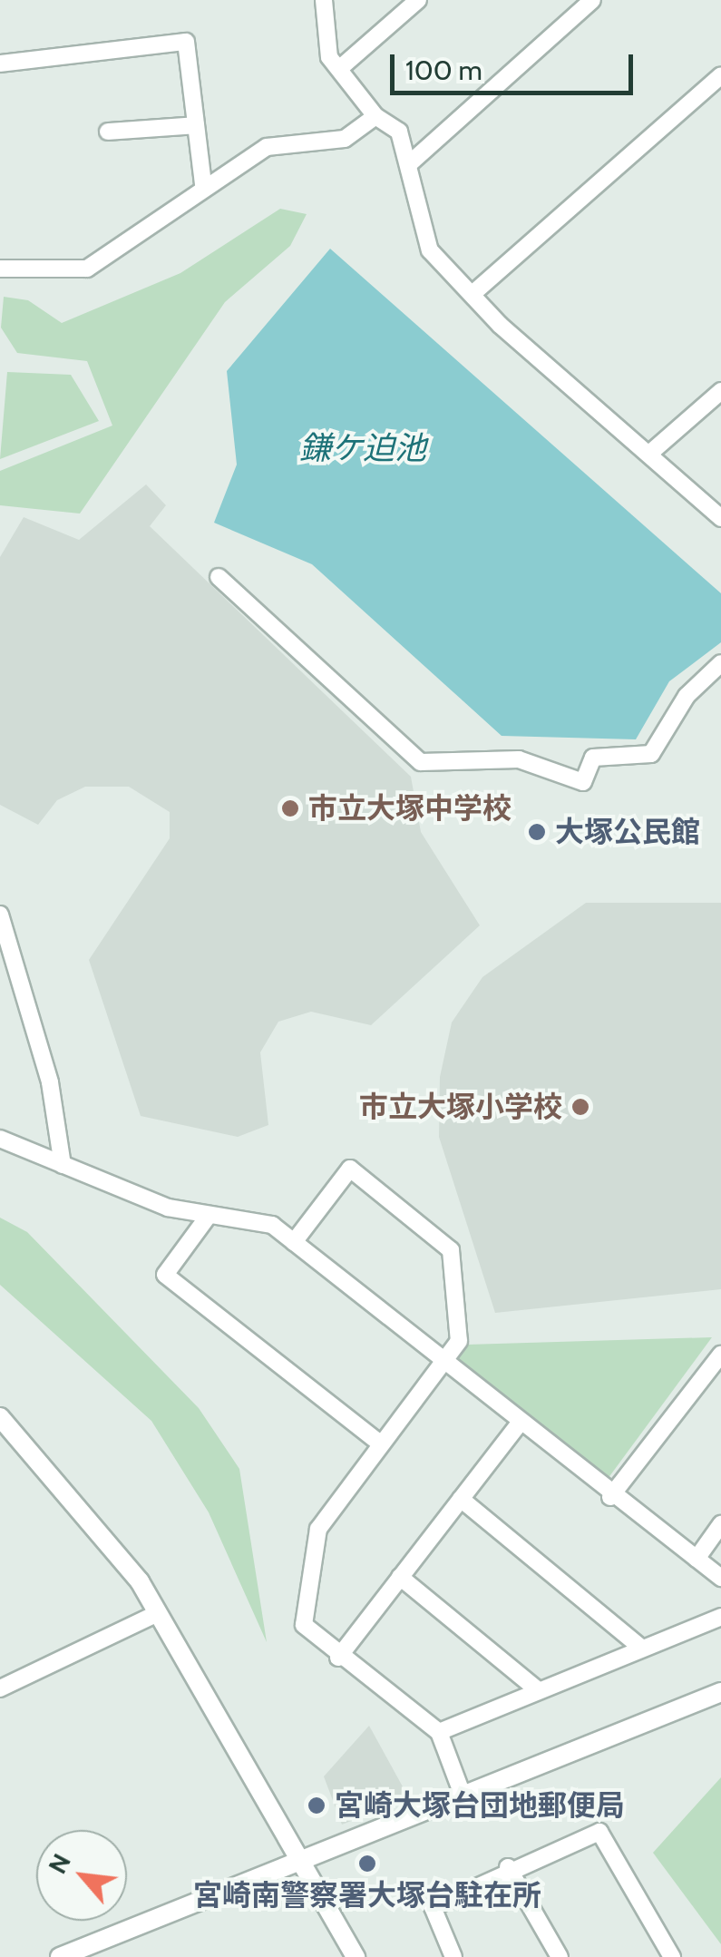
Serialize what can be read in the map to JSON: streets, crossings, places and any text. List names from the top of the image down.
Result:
{
  "water": ["鎌ケ迫池"],
  "places": [
    "市立大塚中学校",
    "大塚公民館",
    "市立大塚小学校",
    "宮崎大塚台団地郵便局",
    "宮崎南警察署大塚台駐在所"
  ],
  "scale_bar": "100 m",
  "north": "top left"
}
